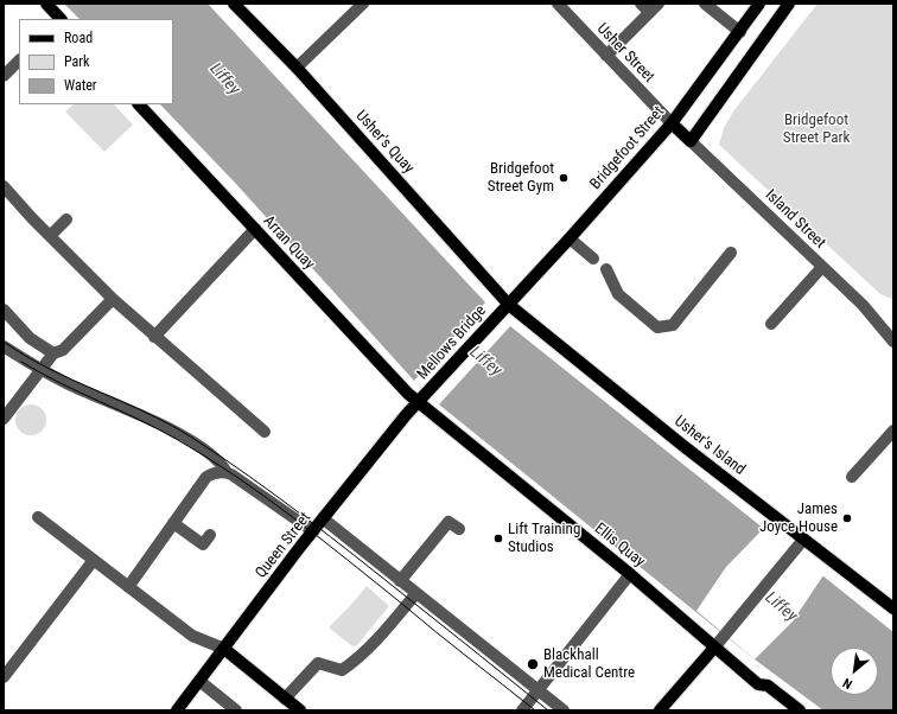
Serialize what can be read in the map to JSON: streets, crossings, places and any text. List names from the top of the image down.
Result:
{
  "streets": {
    "main road": [
      "Usher's Quay",
      "Bridgefoot Street",
      "Island Street",
      "Arran Quay",
      "Mellows Bridge",
      "Usher's Island",
      "Queen Street",
      "Ellis Quay"
    ],
    "street": ["Usher Street"]
  },
  "crossings": [
    ["Usher Street", "Bridgefoot Street"],
    ["Usher Street", "Island Street"],
    ["Usher's Quay", "Bridgefoot Street"],
    ["Usher's Quay", "Mellows Bridge"],
    ["Usher's Quay", "Usher's Island"],
    ["Bridgefoot Street", "Island Street"],
    ["Bridgefoot Street", "Mellows Bridge"],
    ["Bridgefoot Street", "Usher's Island"],
    ["Arran Quay", "Mellows Bridge"],
    ["Arran Quay", "Queen Street"],
    ["Arran Quay", "Ellis Quay"],
    ["Mellows Bridge", "Usher's Island"],
    ["Mellows Bridge", "Queen Street"],
    ["Mellows Bridge", "Ellis Quay"],
    ["Queen Street", "Ellis Quay"]
  ],
  "water": ["Liffey"],
  "parks": ["Bridgefoot Street Park"],
  "places": [
    "Bridgefoot Street Gym",
    "James Joyce House",
    "Lift Training Studios",
    "Blackhall Medical Centre"
  ],
  "legend": ["Road", "Park", "Water"],
  "north": "bottom left"
}
